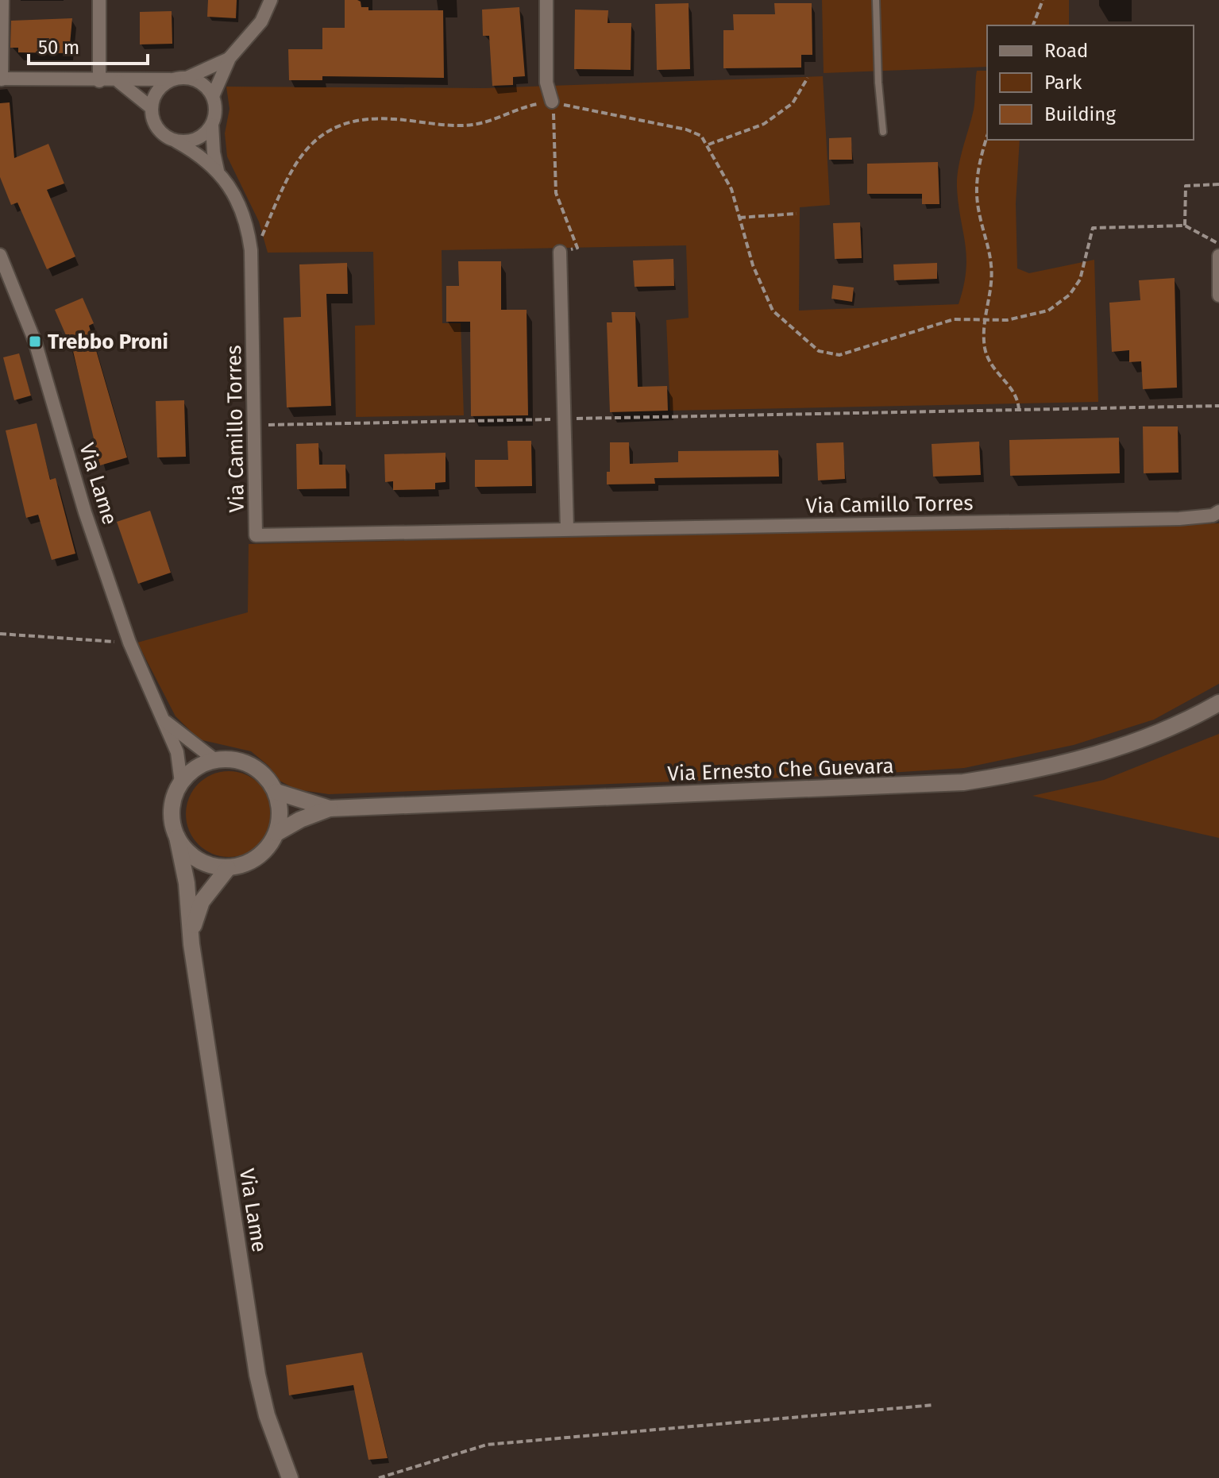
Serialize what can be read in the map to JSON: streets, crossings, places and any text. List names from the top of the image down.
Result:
{
  "streets": {
    "street": ["Via Camillo Torres", "Via Lame", "Via Ernesto Che Guevara"]
  },
  "crossings": [
    ["Via Lame", "Via Ernesto Che Guevara"]
  ],
  "places": {
    "transit": ["Trebbo Proni"]
  },
  "legend": ["Road", "Park", "Building"],
  "scale_bar": "50 m"
}
